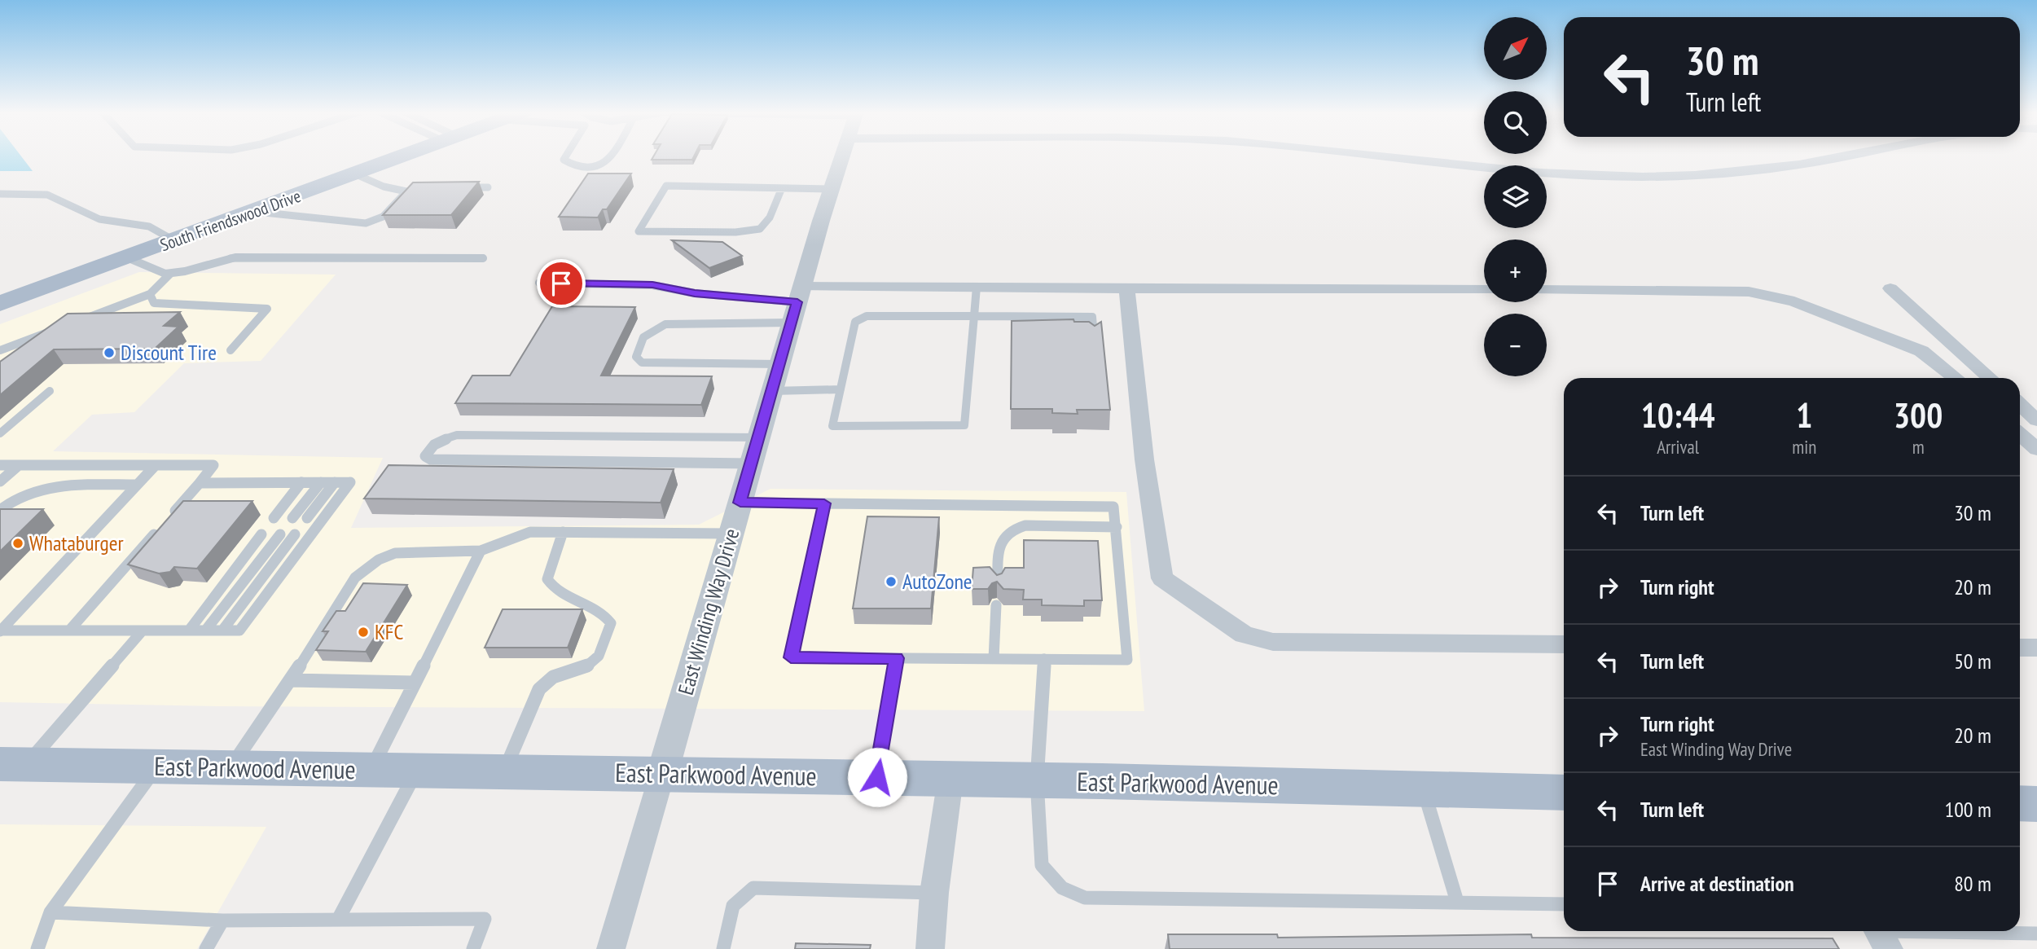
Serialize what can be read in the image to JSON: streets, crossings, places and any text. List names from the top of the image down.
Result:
{
  "streets": {
    "main road": ["South Friendswood Drive", "East Parkwood Avenue"],
    "street": ["East Winding Way Drive"]
  },
  "crossings": [
    ["East Winding Way Drive", "East Parkwood Avenue"]
  ],
  "places": [
    "Discount Tire",
    "Whataburger",
    "AutoZone",
    "KFC"
  ],
  "north": "top right",
  "page": {
    "map_buttons": ["+", "−"],
    "turn": ["30 m", "Turn left"],
    "eta": [
      "10:44",
      "Arrival",
      "1",
      "min",
      "300",
      "m"
    ],
    "list": [
      {
        "name": "Turn left",
        "value": "30 m"
      },
      {
        "name": "Turn right",
        "value": "20 m"
      },
      {
        "name": "Turn left",
        "value": "50 m"
      },
      {
        "name": "Turn right",
        "note": "East Winding Way Drive",
        "value": "20 m"
      },
      {
        "name": "Turn left",
        "value": "100 m"
      },
      {
        "name": "Arrive at destination",
        "value": "80 m"
      }
    ]
  }
}
